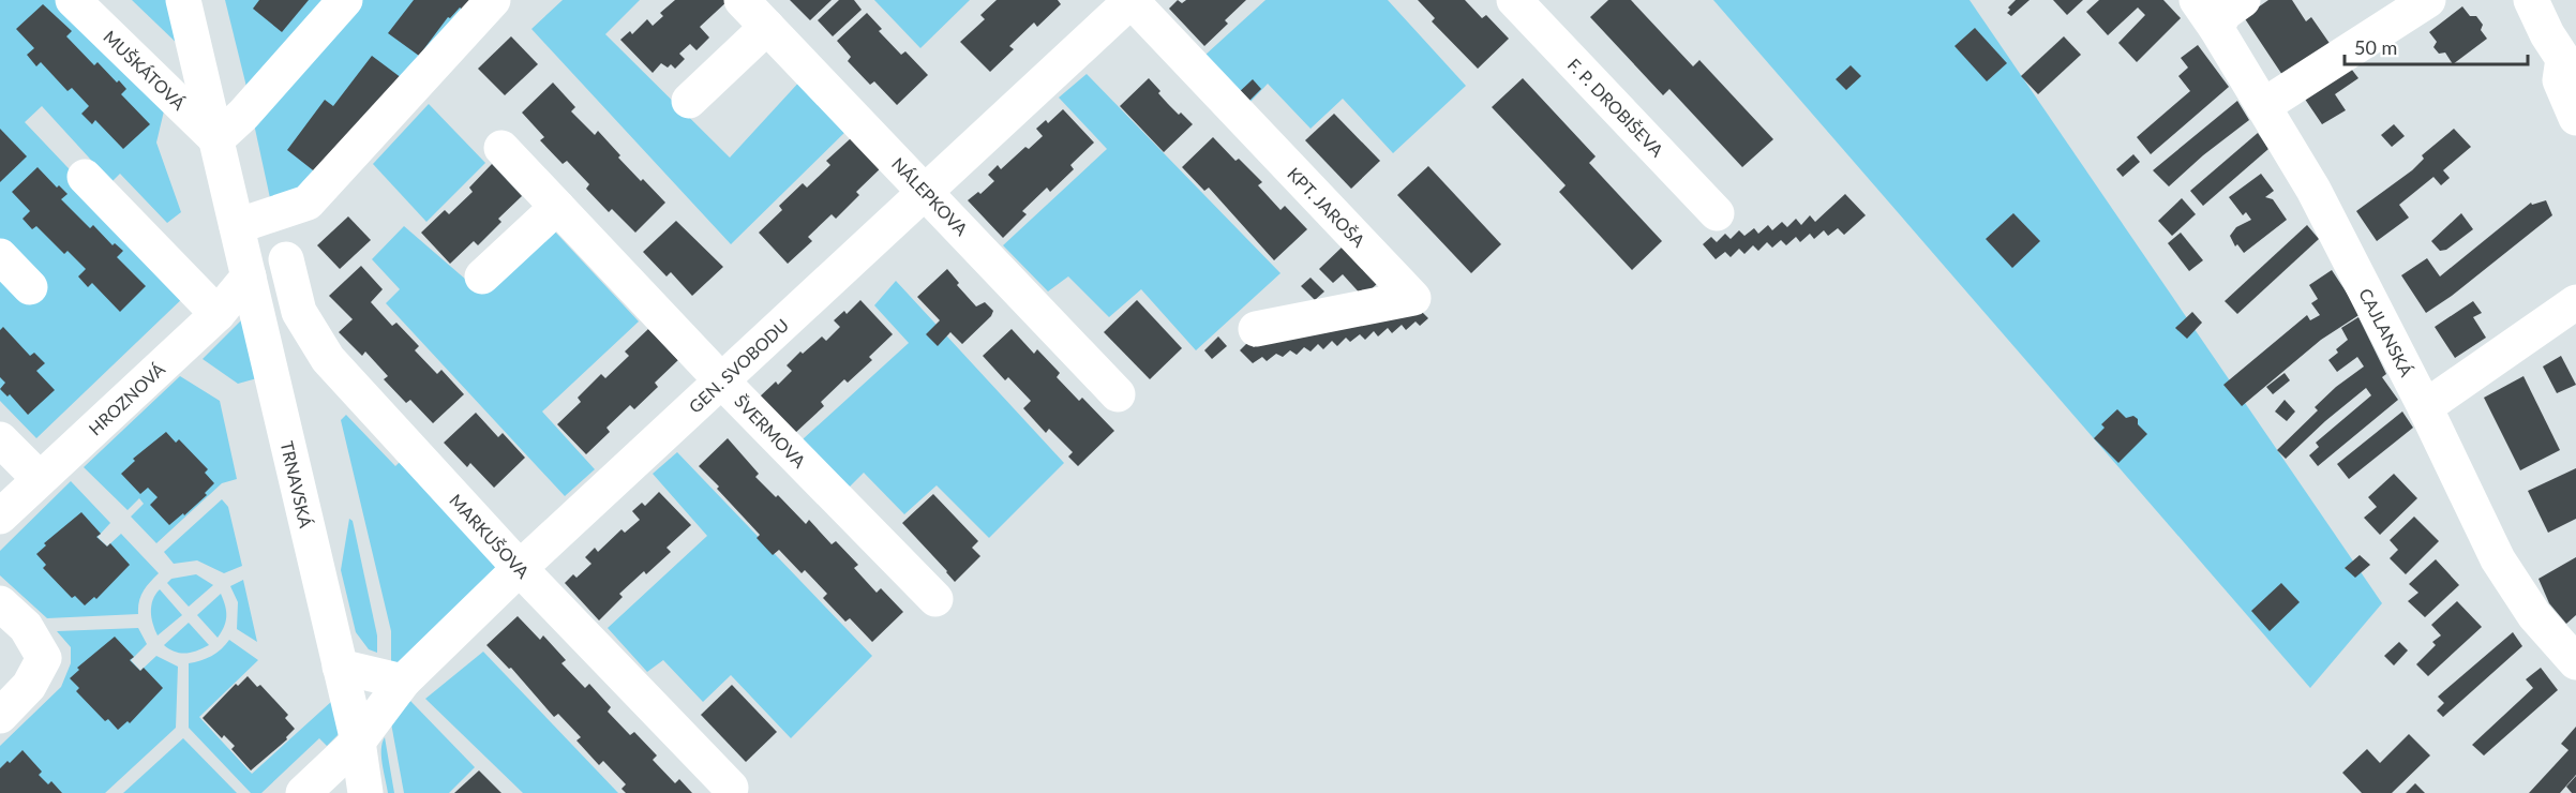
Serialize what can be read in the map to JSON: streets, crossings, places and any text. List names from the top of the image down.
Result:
{
  "streets": {
    "street": [
      "MUŠKÁTOVÁ",
      "F. P. DROBIŠEVA",
      "NÁLEPKOVA",
      "KPT. JAROŠA",
      "CAJLANSKÁ",
      "GEN. SVOBODU",
      "HROZNOVÁ",
      "ŠVERMOVA",
      "TRNAVSKÁ",
      "MARKUŠOVA"
    ]
  },
  "crossings": [
    ["MUŠKÁTOVÁ", "TRNAVSKÁ"],
    ["NÁLEPKOVA", "GEN. SVOBODU"],
    ["KPT. JAROŠA", "GEN. SVOBODU"],
    ["GEN. SVOBODU", "ŠVERMOVA"],
    ["GEN. SVOBODU", "TRNAVSKÁ"],
    ["GEN. SVOBODU", "MARKUŠOVA"],
    ["HROZNOVÁ", "TRNAVSKÁ"]
  ],
  "scale_bar": "50 m"
}
